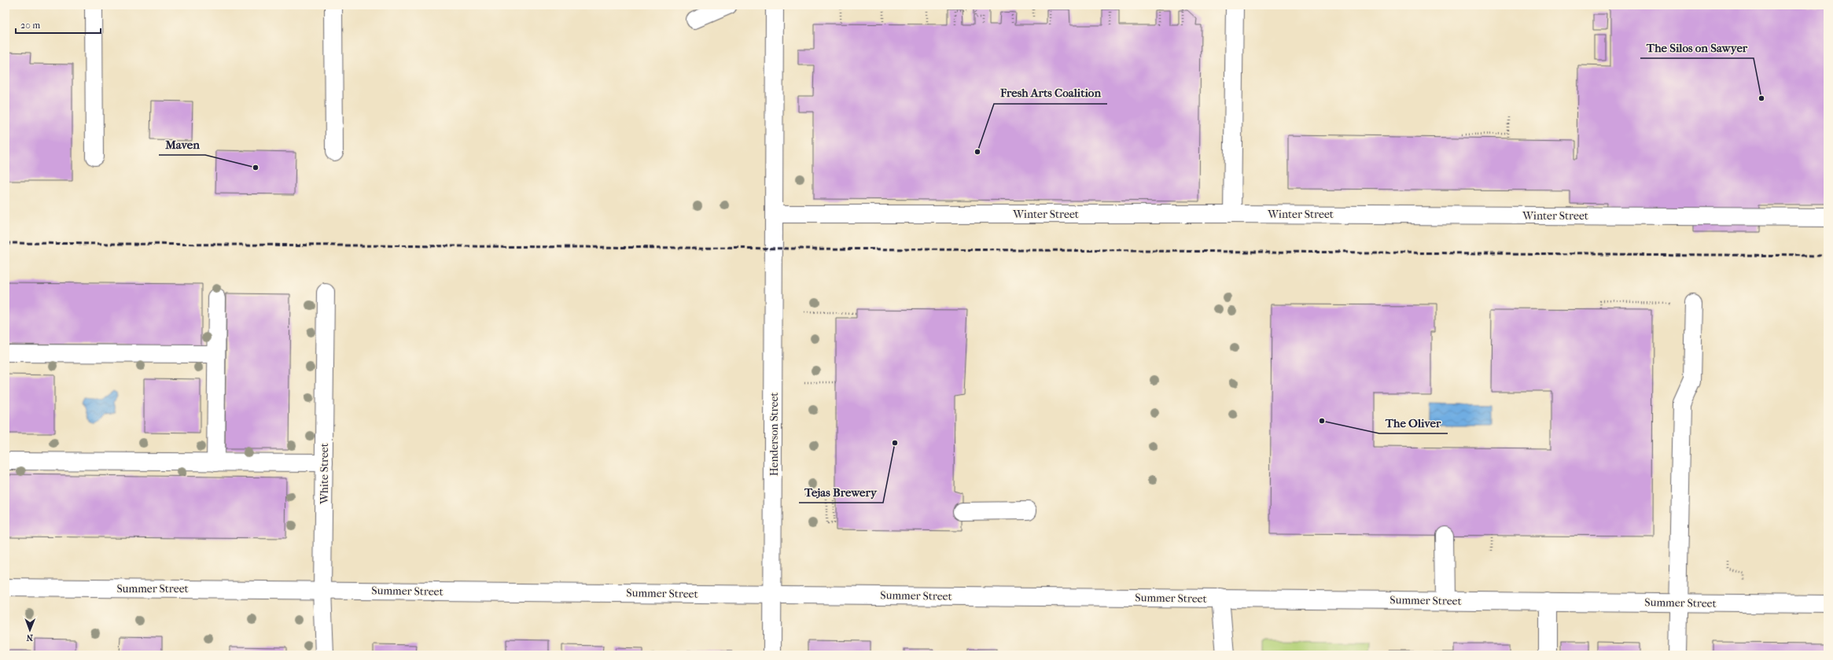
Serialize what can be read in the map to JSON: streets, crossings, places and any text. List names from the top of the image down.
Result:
{
  "streets": {
    "street": [
      "Winter Street",
      "Henderson Street",
      "White Street",
      "Summer Street"
    ]
  },
  "crossings": [
    ["Winter Street", "Henderson Street"],
    ["Henderson Street", "Summer Street"],
    ["White Street", "Summer Street"]
  ],
  "places": [
    "The Silos on Sawyer",
    "Fresh Arts Coalition",
    "Maven",
    "The Oliver",
    "Tejas Brewery"
  ],
  "scale_bar": "20 m",
  "north": "bottom"
}
